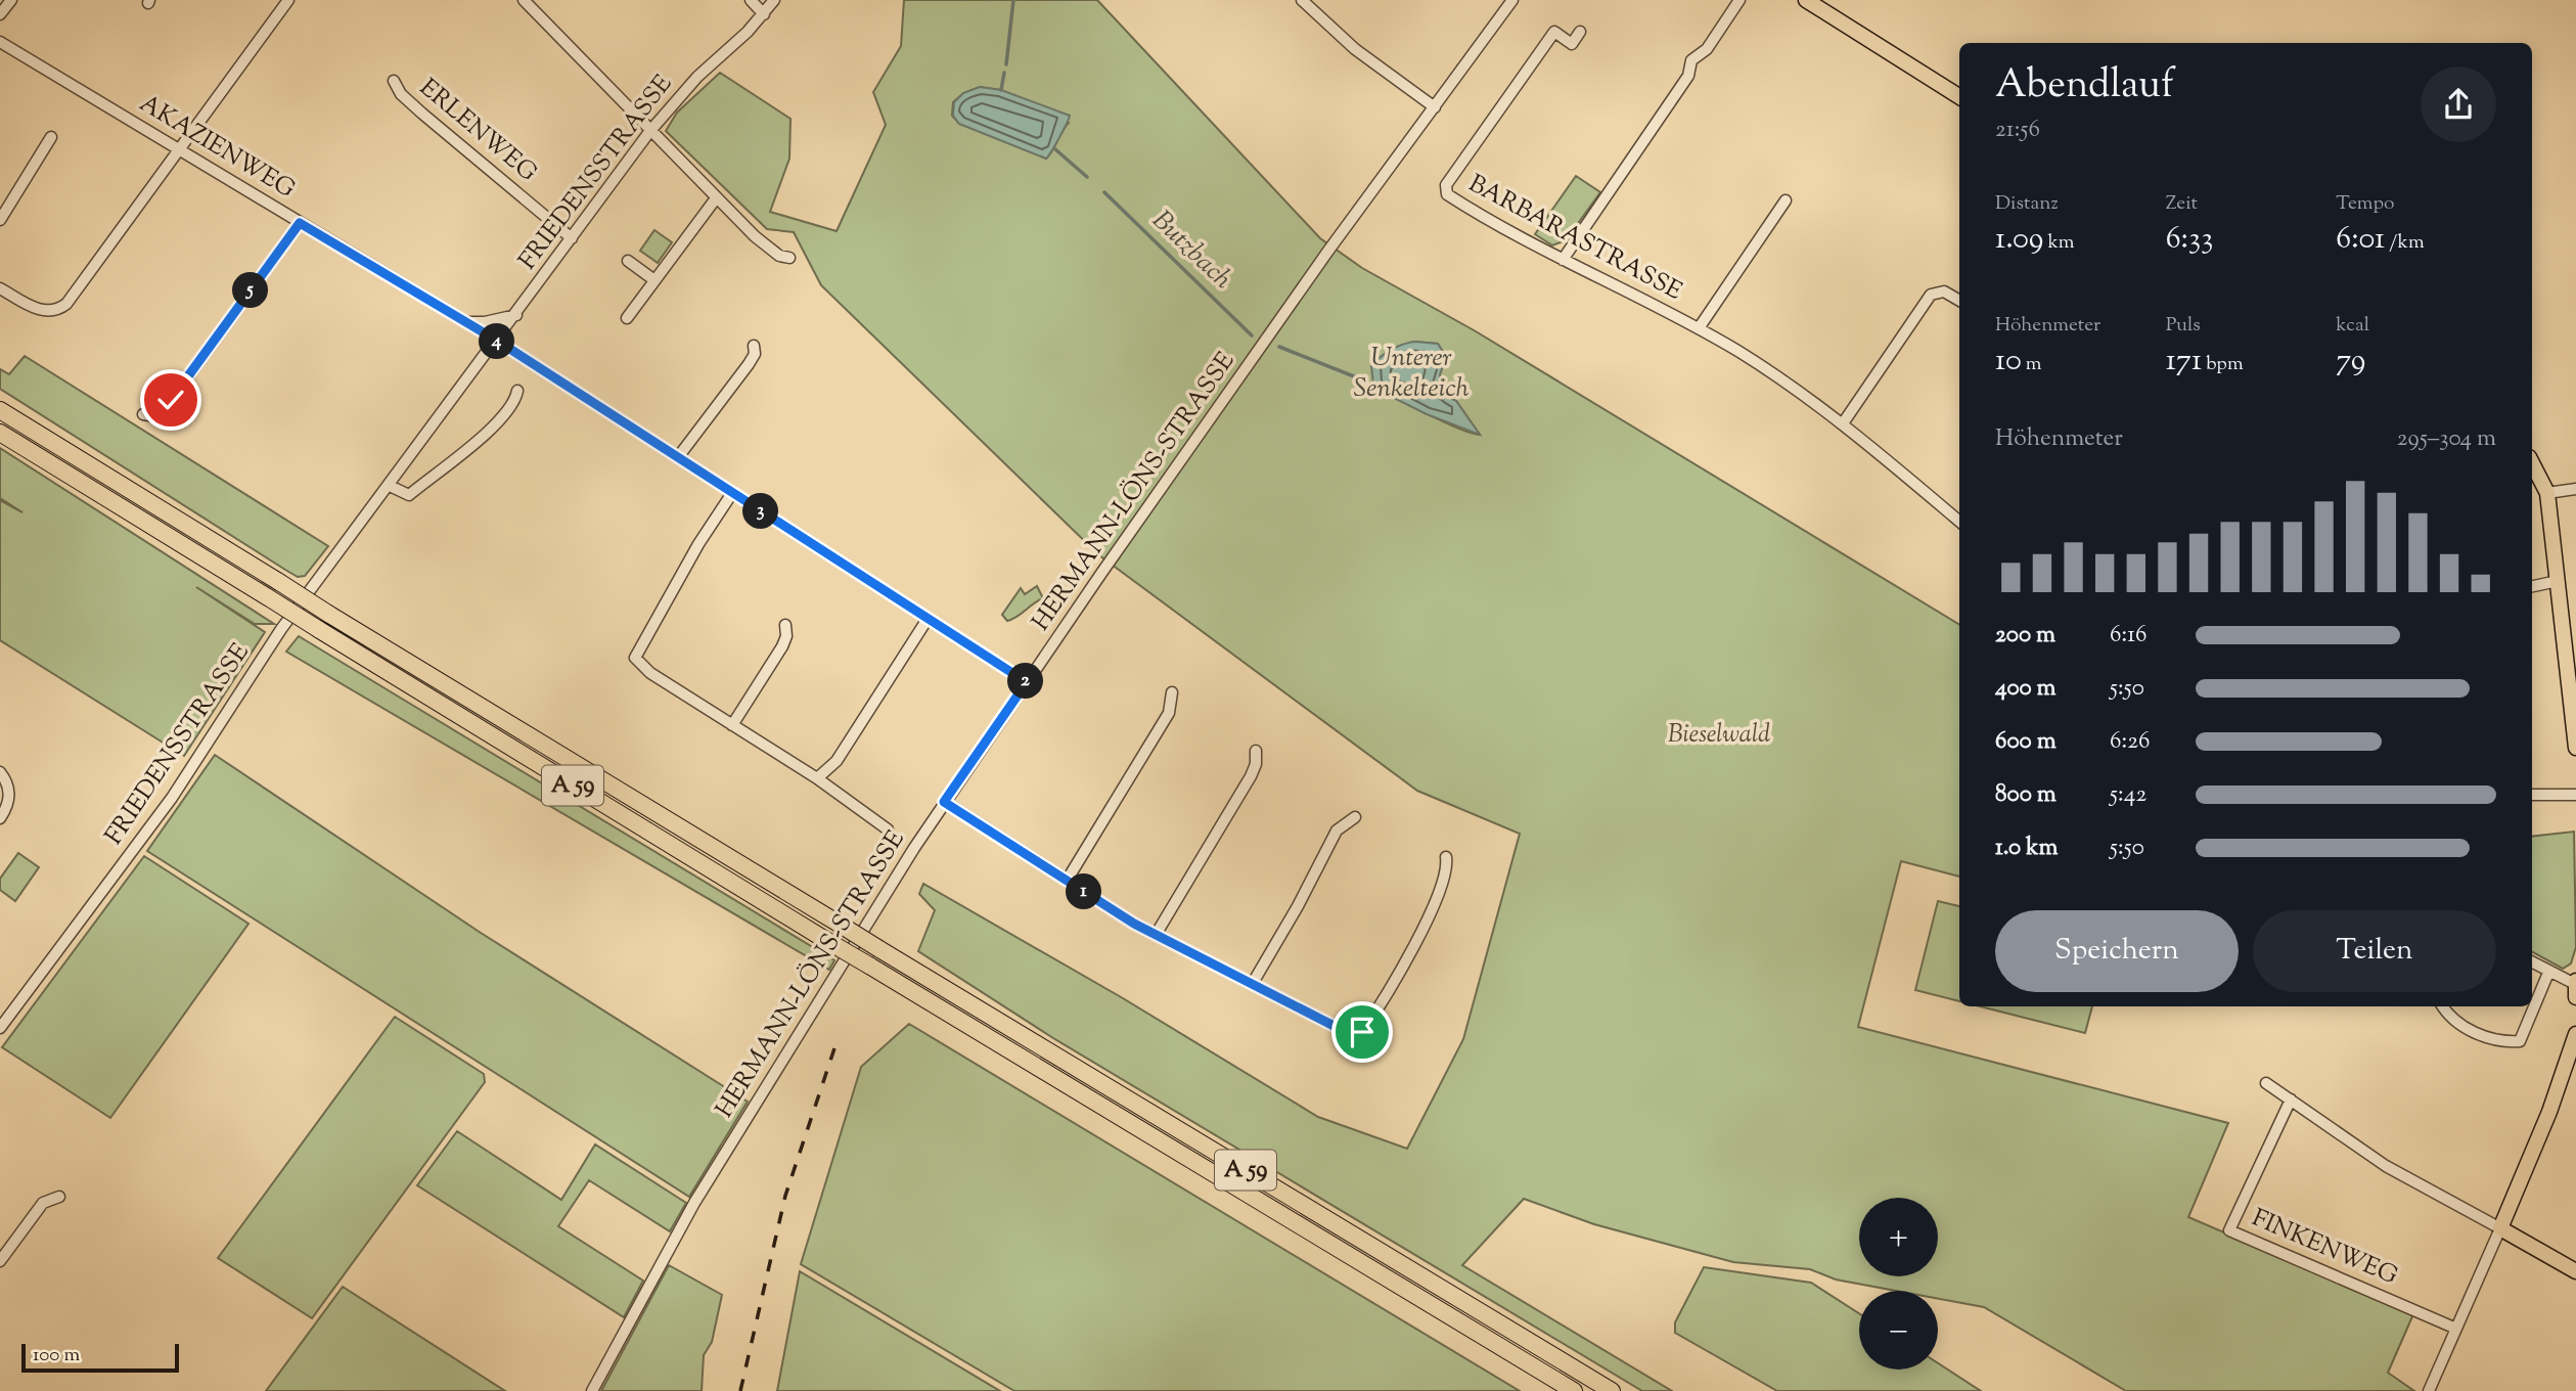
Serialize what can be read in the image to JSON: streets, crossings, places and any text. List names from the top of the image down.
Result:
{
  "streets": {
    "highway": ["A 59"],
    "street": [
      "ERLENWEG",
      "AKAZIENWEG",
      "FRIEDENSSTRASSE",
      "BARBARASTRASSE",
      "HERMANN-LÖNS-STRASSE",
      "FINKENWEG"
    ]
  },
  "crossings": [
    ["ERLENWEG", "FRIEDENSSTRASSE"],
    ["AKAZIENWEG", "FRIEDENSSTRASSE"],
    ["AKAZIENWEG", "HERMANN-LÖNS-STRASSE"]
  ],
  "water": ["Butzbach", "Unterer Senkelteich"],
  "parks": ["Bieselwald"],
  "scale_bar": "100 m",
  "page": {
    "heading": ["Abendlauf", "21:56"],
    "stats": [
      ["Distanz", "1.09 km"],
      ["Zeit", "6:33"],
      ["Tempo", "6:01 /km"],
      ["Höhenmeter", "10 m"],
      ["Puls", "171 bpm"],
      ["kcal", "79"]
    ],
    "pins": [
      "5",
      "4",
      "3",
      "2",
      "1"
    ],
    "chart": ["Höhenmeter", "295–304 m"],
    "list": [
      {
        "name": "200 m",
        "note": "6:16"
      },
      {
        "name": "400 m",
        "note": "5:50"
      },
      {
        "name": "600 m",
        "note": "6:26"
      },
      {
        "name": "800 m",
        "note": "5:42"
      },
      {
        "name": "1.0 km",
        "note": "5:50"
      }
    ],
    "buttons": ["Speichern", "Teilen"],
    "map_buttons": ["+", "−"],
    "scale": "100 m"
  }
}
